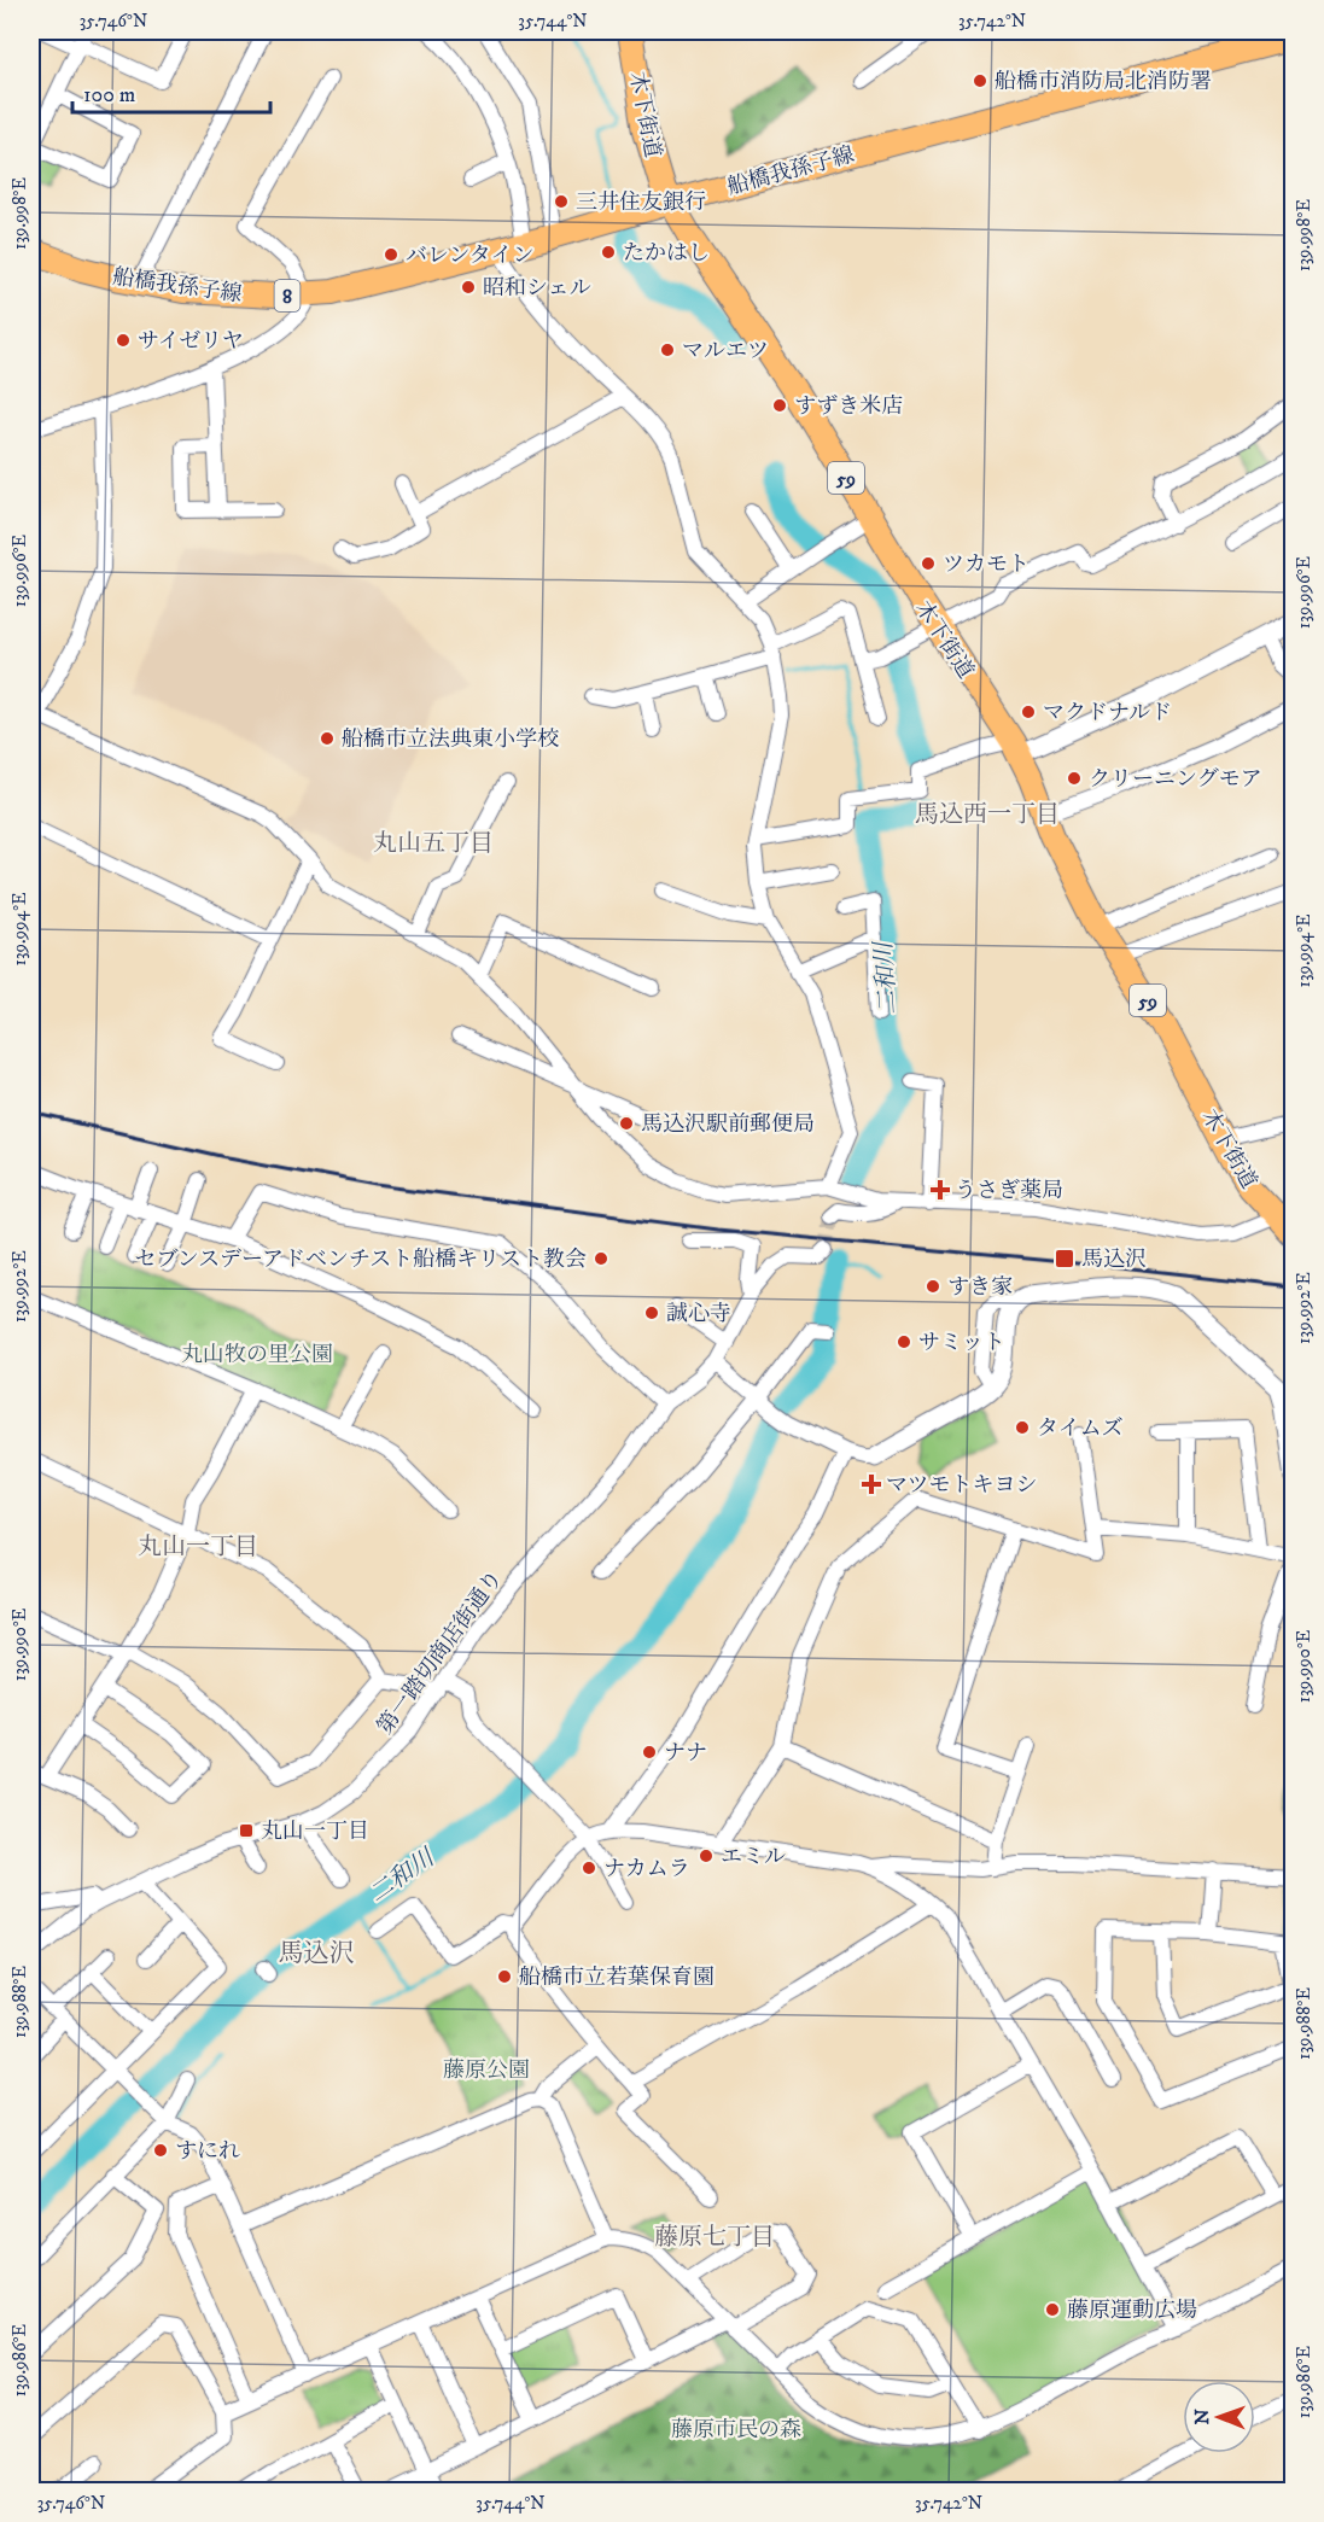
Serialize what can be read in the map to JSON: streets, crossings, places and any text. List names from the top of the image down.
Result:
{
  "streets": {
    "main road": [
      "木下街道",
      "船橋我孫子線",
      "8",
      "59"
    ],
    "street": ["第一踏切商店街通り"]
  },
  "crossings": [
    ["木下街道", "船橋我孫子線"]
  ],
  "districts": [
    "馬込西一丁目",
    "丸山五丁目",
    "丸山一丁目",
    "馬込沢",
    "藤原七丁目"
  ],
  "water": ["二和川"],
  "parks": ["丸山牧の里公園", "藤原公園", "藤原市民の森"],
  "places": {
    "other": [
      "船橋市消防局北消防署",
      "三井住友銀行",
      "たかはし",
      "バレンタイン",
      "昭和シェル",
      "サイゼリヤ",
      "マルエツ",
      "すずき米店",
      "ツカモト",
      "マクドナルド",
      "船橋市立法典東小学校",
      "クリーニングモア",
      "馬込沢駅前郵便局",
      "セブンスデーアドベンチスト船橋キリスト教会",
      "すき家",
      "誠心寺",
      "サミット",
      "タイムズ",
      "ナナ",
      "エミル",
      "ナカムラ",
      "船橋市立若葉保育園",
      "すにれ",
      "藤原運動広場"
    ],
    "health": ["うさぎ薬局", "マツモトキヨシ"],
    "transit": ["馬込沢", "丸山一丁目"]
  },
  "scale_bar": "100 m",
  "north": "left",
  "coordinates": [
    "35.746°N",
    "35.744°N",
    "35.742°N",
    "139.998°E",
    "139.996°E",
    "139.994°E",
    "139.992°E",
    "139.990°E",
    "139.988°E",
    "139.986°E"
  ]
}
